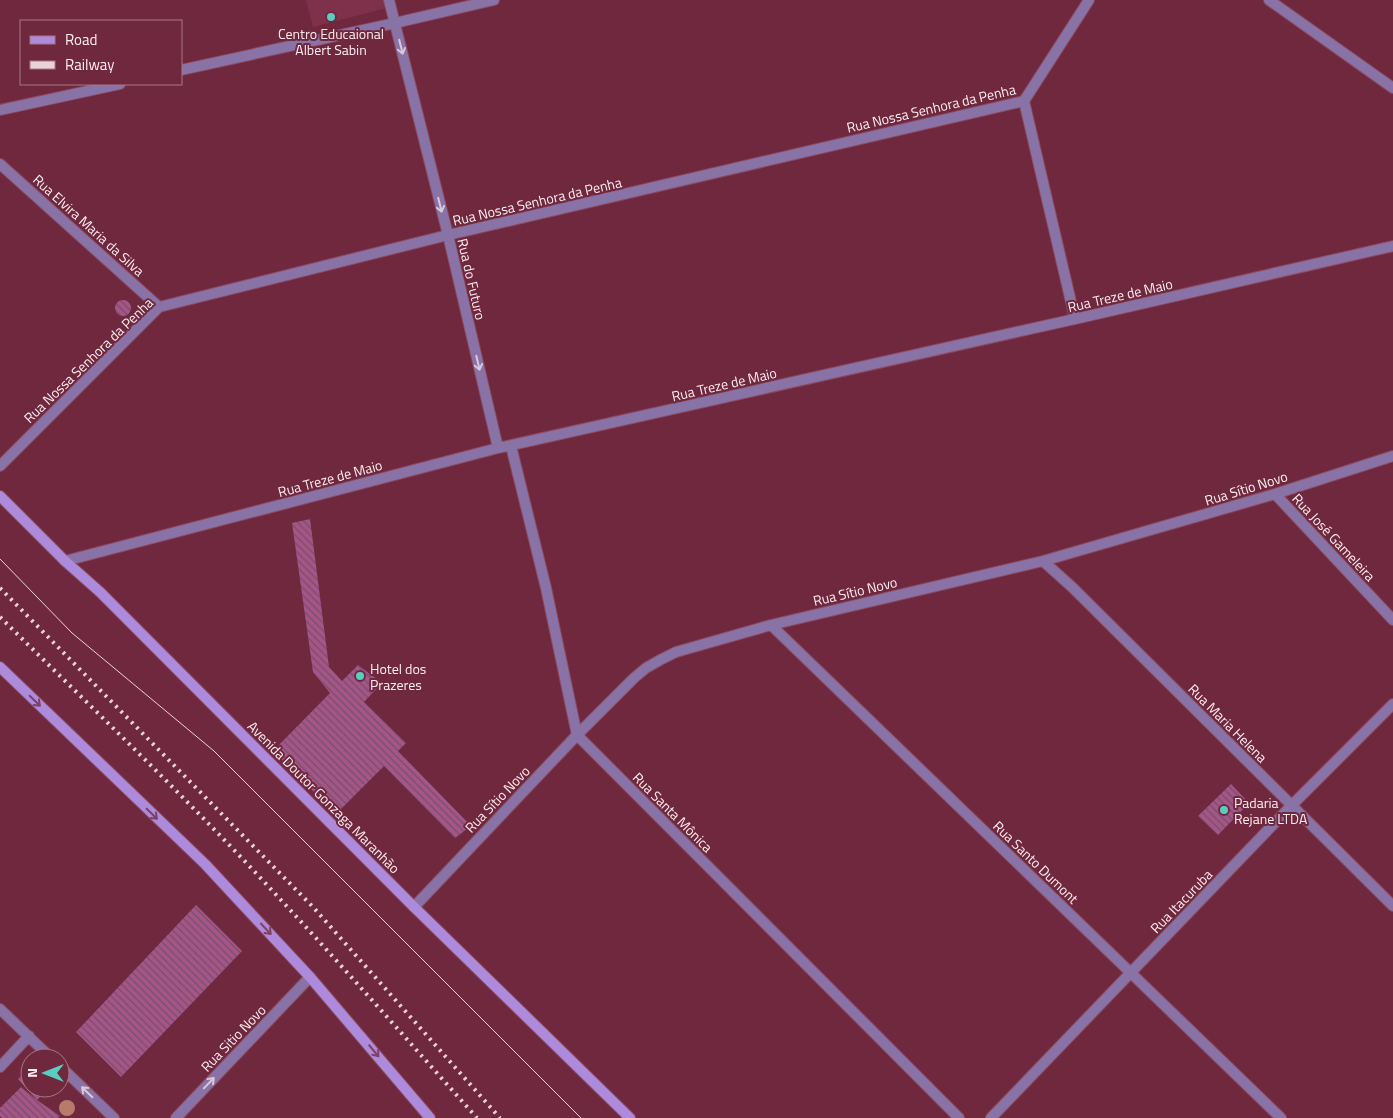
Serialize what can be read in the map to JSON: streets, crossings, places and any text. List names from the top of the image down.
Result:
{
  "streets": {
    "street": [
      "Rua Nossa Senhora da Penha",
      "Rua Elvira Maria da Silva",
      "Rua do Futuro",
      "Rua Treze de Maio",
      "Rua Sítio Novo",
      "Rua José Gameleira",
      "Rua Maria Helena",
      "Avenida Doutor Gonzaga Maranhão",
      "Rua Santa Mônica",
      "Rua Santo Dumont",
      "Rua Itacuruba",
      "Rua Sitio Novo"
    ]
  },
  "crossings": [
    ["Rua Nossa Senhora da Penha", "Rua Elvira Maria da Silva"],
    ["Rua Nossa Senhora da Penha", "Rua do Futuro"],
    ["Rua do Futuro", "Rua Treze de Maio"],
    ["Rua Treze de Maio", "Avenida Doutor Gonzaga Maranhão"],
    ["Rua Sítio Novo", "Rua José Gameleira"],
    ["Rua Sítio Novo", "Rua Maria Helena"],
    ["Rua Sítio Novo", "Avenida Doutor Gonzaga Maranhão"],
    ["Rua Sítio Novo", "Rua Santa Mônica"],
    ["Rua Sítio Novo", "Rua Santo Dumont"],
    ["Rua Maria Helena", "Rua Itacuruba"],
    ["Rua Santo Dumont", "Rua Itacuruba"]
  ],
  "one_way": ["Rua do Futuro", "Rua Sitio Novo"],
  "places": ["Centro Educaional Albert Sabin", "Hotel dos Prazeres", "Padaria Rejane LTDA"],
  "legend": ["Road", "Railway"],
  "north": "left"
}
